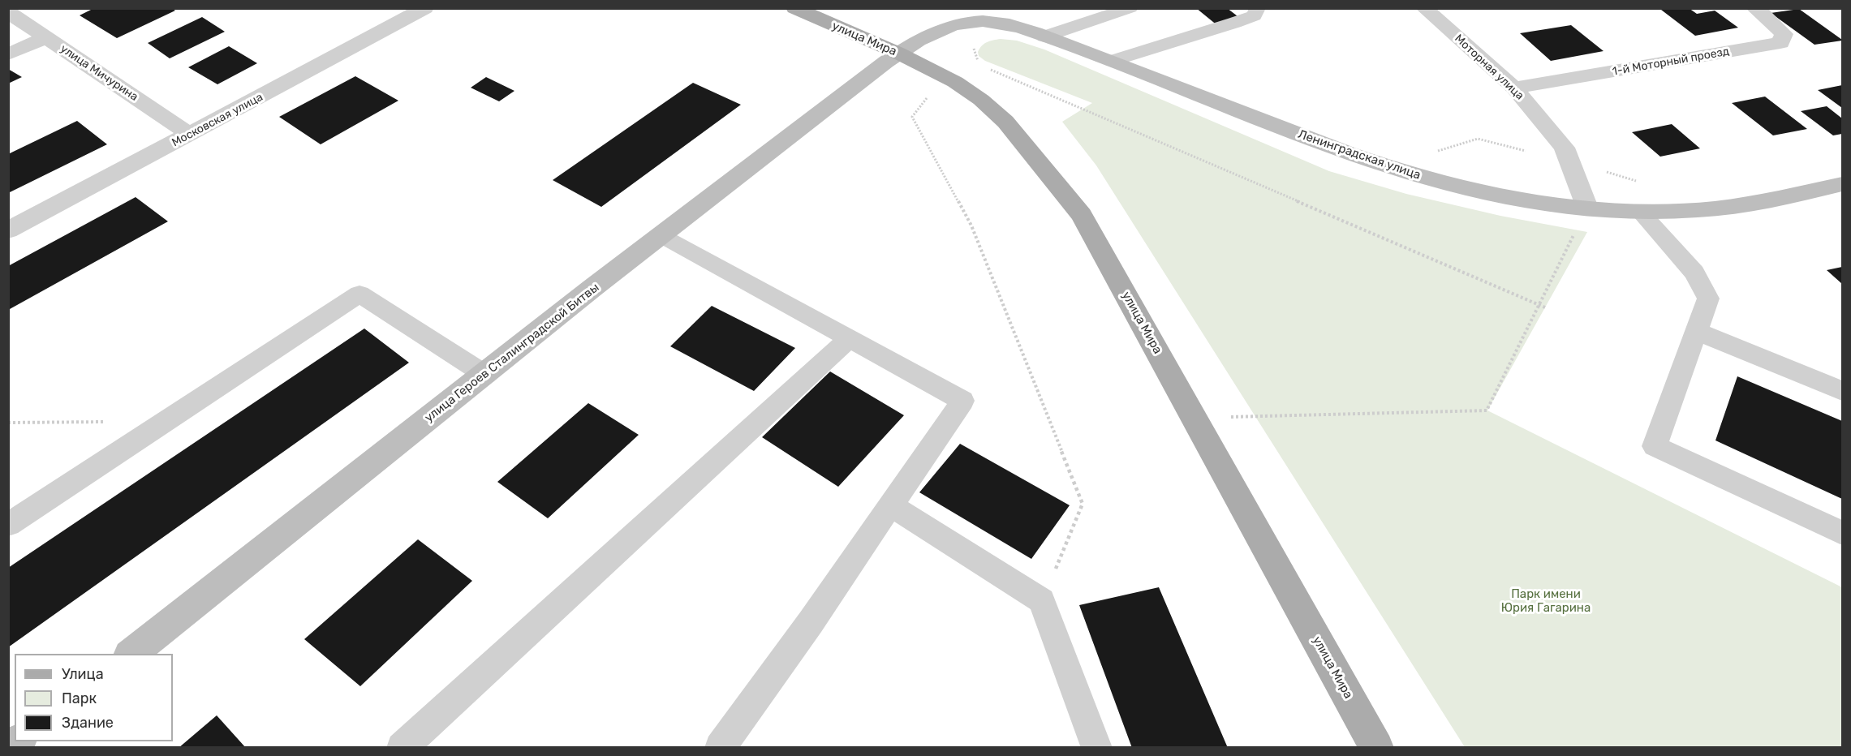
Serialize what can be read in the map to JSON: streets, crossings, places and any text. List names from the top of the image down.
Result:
{
  "streets": {
    "main road": ["улица Мира"],
    "street": [
      "1-й Моторный проезд",
      "Моторная улица",
      "улица Мичурина",
      "Московская улица",
      "Ленинградская улица",
      "улица Героев Сталинградской Битвы"
    ]
  },
  "crossings": [
    ["улица Мира", "Ленинградская улица"],
    ["улица Мира", "улица Героев Сталинградской Битвы"],
    ["1-й Моторный проезд", "Моторная улица"],
    ["Моторная улица", "Ленинградская улица"],
    ["улица Мичурина", "Московская улица"],
    ["Ленинградская улица", "улица Героев Сталинградской Битвы"]
  ],
  "parks": ["Парк имени Юрия Гагарина"],
  "legend": ["Улица", "Парк", "Здание"]
}
